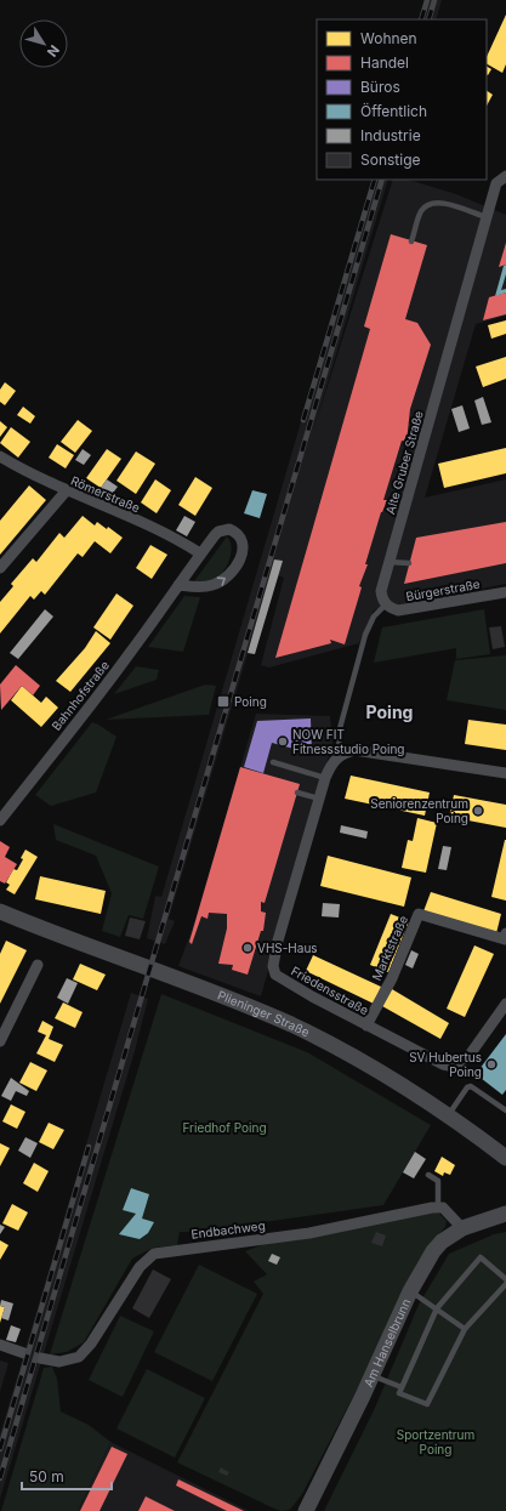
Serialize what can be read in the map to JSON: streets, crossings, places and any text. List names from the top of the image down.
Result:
{
  "streets": {
    "street": [
      "Alte Gruber Straße",
      "Römerstraße",
      "Bürgerstraße",
      "Bahnhofstraße",
      "Marktstraße",
      "Friedensstraße",
      "Plieninger Straße",
      "Endbachweg",
      "Am Hanselbrunn"
    ]
  },
  "crossings": [
    ["Alte Gruber Straße", "Bürgerstraße"],
    ["Römerstraße", "Bahnhofstraße"],
    ["Marktstraße", "Friedensstraße"]
  ],
  "districts": ["Poing"],
  "parks": ["Friedhof Poing", "Sportzentrum Poing"],
  "places": {
    "transit": ["Poing"],
    "other": [
      "NOW FIT Fitnessstudio Poing",
      "Seniorenzentrum Poing",
      "VHS-Haus",
      "SV Hubertus Poing"
    ]
  },
  "legend": [
    "Wohnen",
    "Handel",
    "Büros",
    "Öffentlich",
    "Industrie",
    "Sonstige"
  ],
  "scale_bar": "50 m",
  "north": "bottom right"
}
